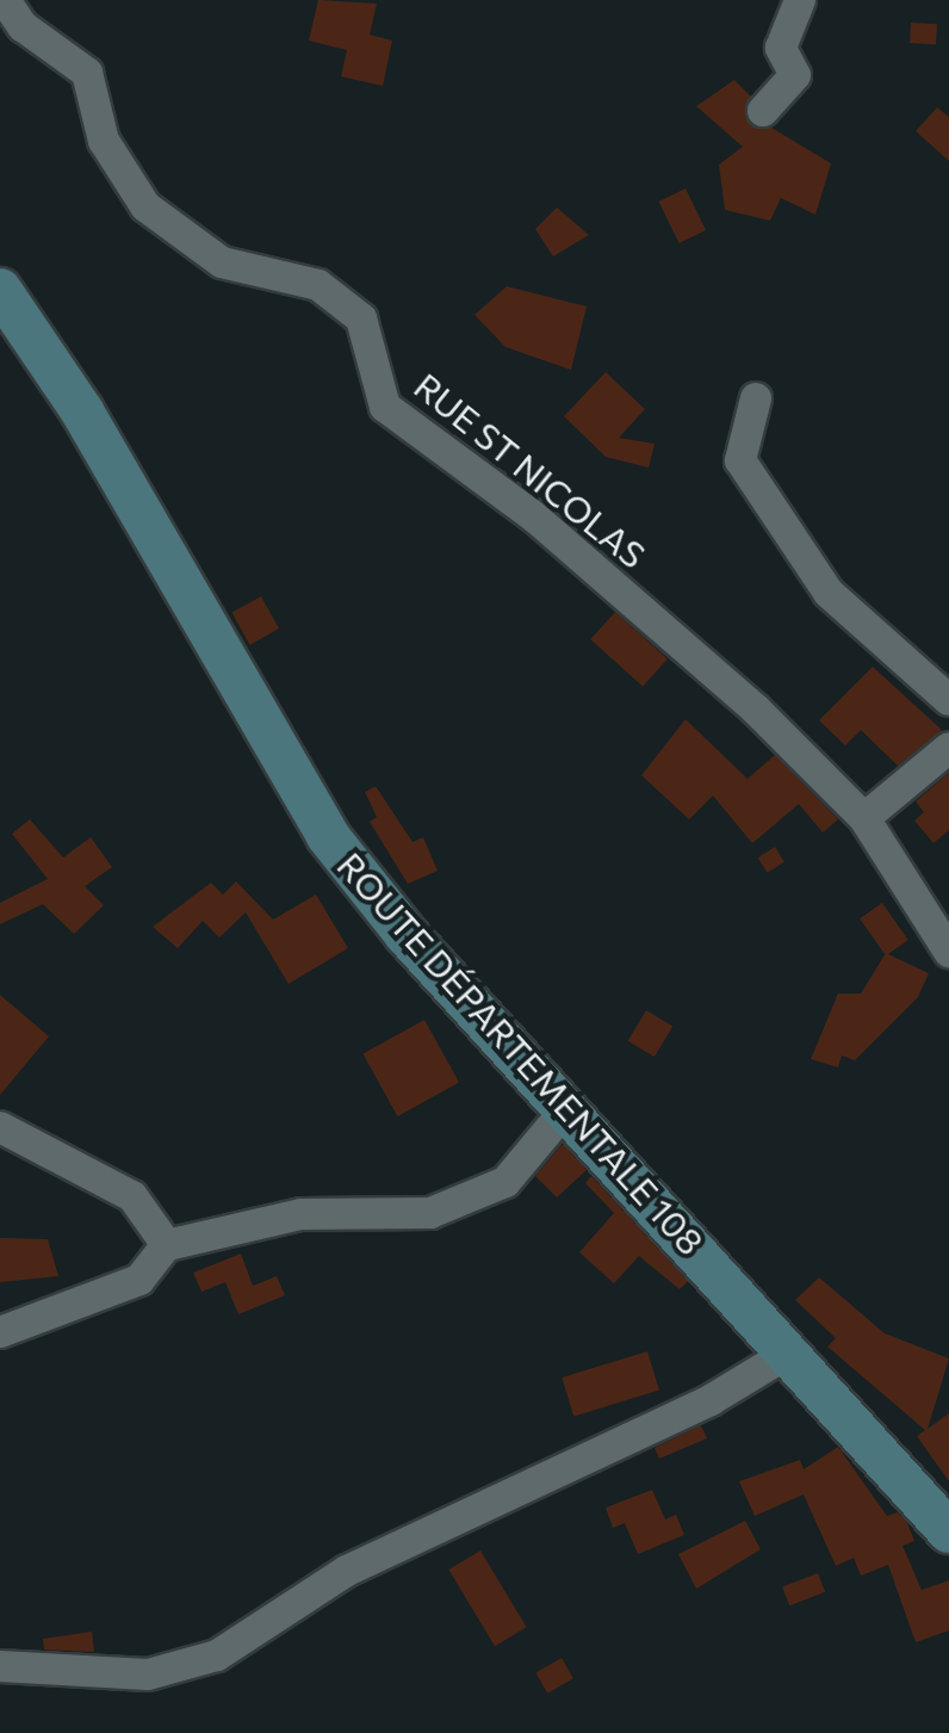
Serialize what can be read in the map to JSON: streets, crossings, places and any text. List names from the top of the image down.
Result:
{
  "streets": {
    "main road": ["ROUTE DÉPARTEMENTALE 108"],
    "street": ["RUE ST NICOLAS"]
  }
}
